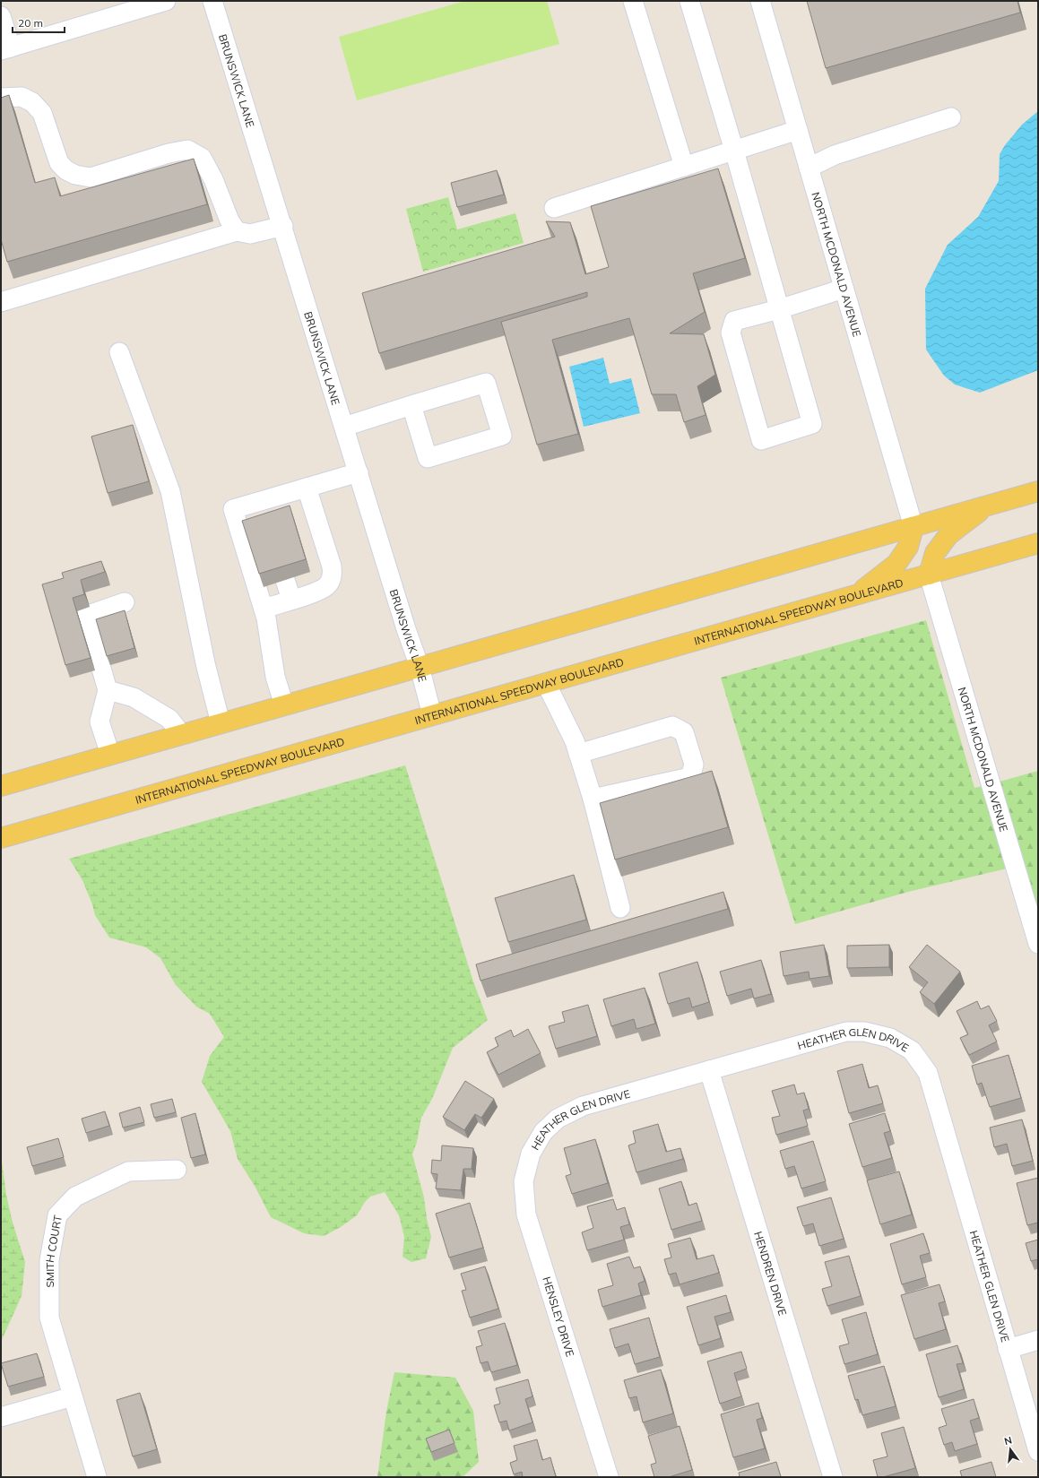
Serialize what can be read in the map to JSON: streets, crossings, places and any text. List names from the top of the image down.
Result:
{
  "streets": {
    "main road": ["INTERNATIONAL SPEEDWAY BOULEVARD"],
    "street": [
      "BRUNSWICK LANE",
      "NORTH MCDONALD AVENUE",
      "HEATHER GLEN DRIVE",
      "SMITH COURT",
      "HENDREN DRIVE",
      "HENSLEY DRIVE"
    ]
  },
  "crossings": [
    ["BRUNSWICK LANE", "INTERNATIONAL SPEEDWAY BOULEVARD"],
    ["NORTH MCDONALD AVENUE", "INTERNATIONAL SPEEDWAY BOULEVARD"],
    ["HEATHER GLEN DRIVE", "HENDREN DRIVE"],
    ["HEATHER GLEN DRIVE", "HENSLEY DRIVE"]
  ],
  "scale_bar": "20 m",
  "north": "top"
}
